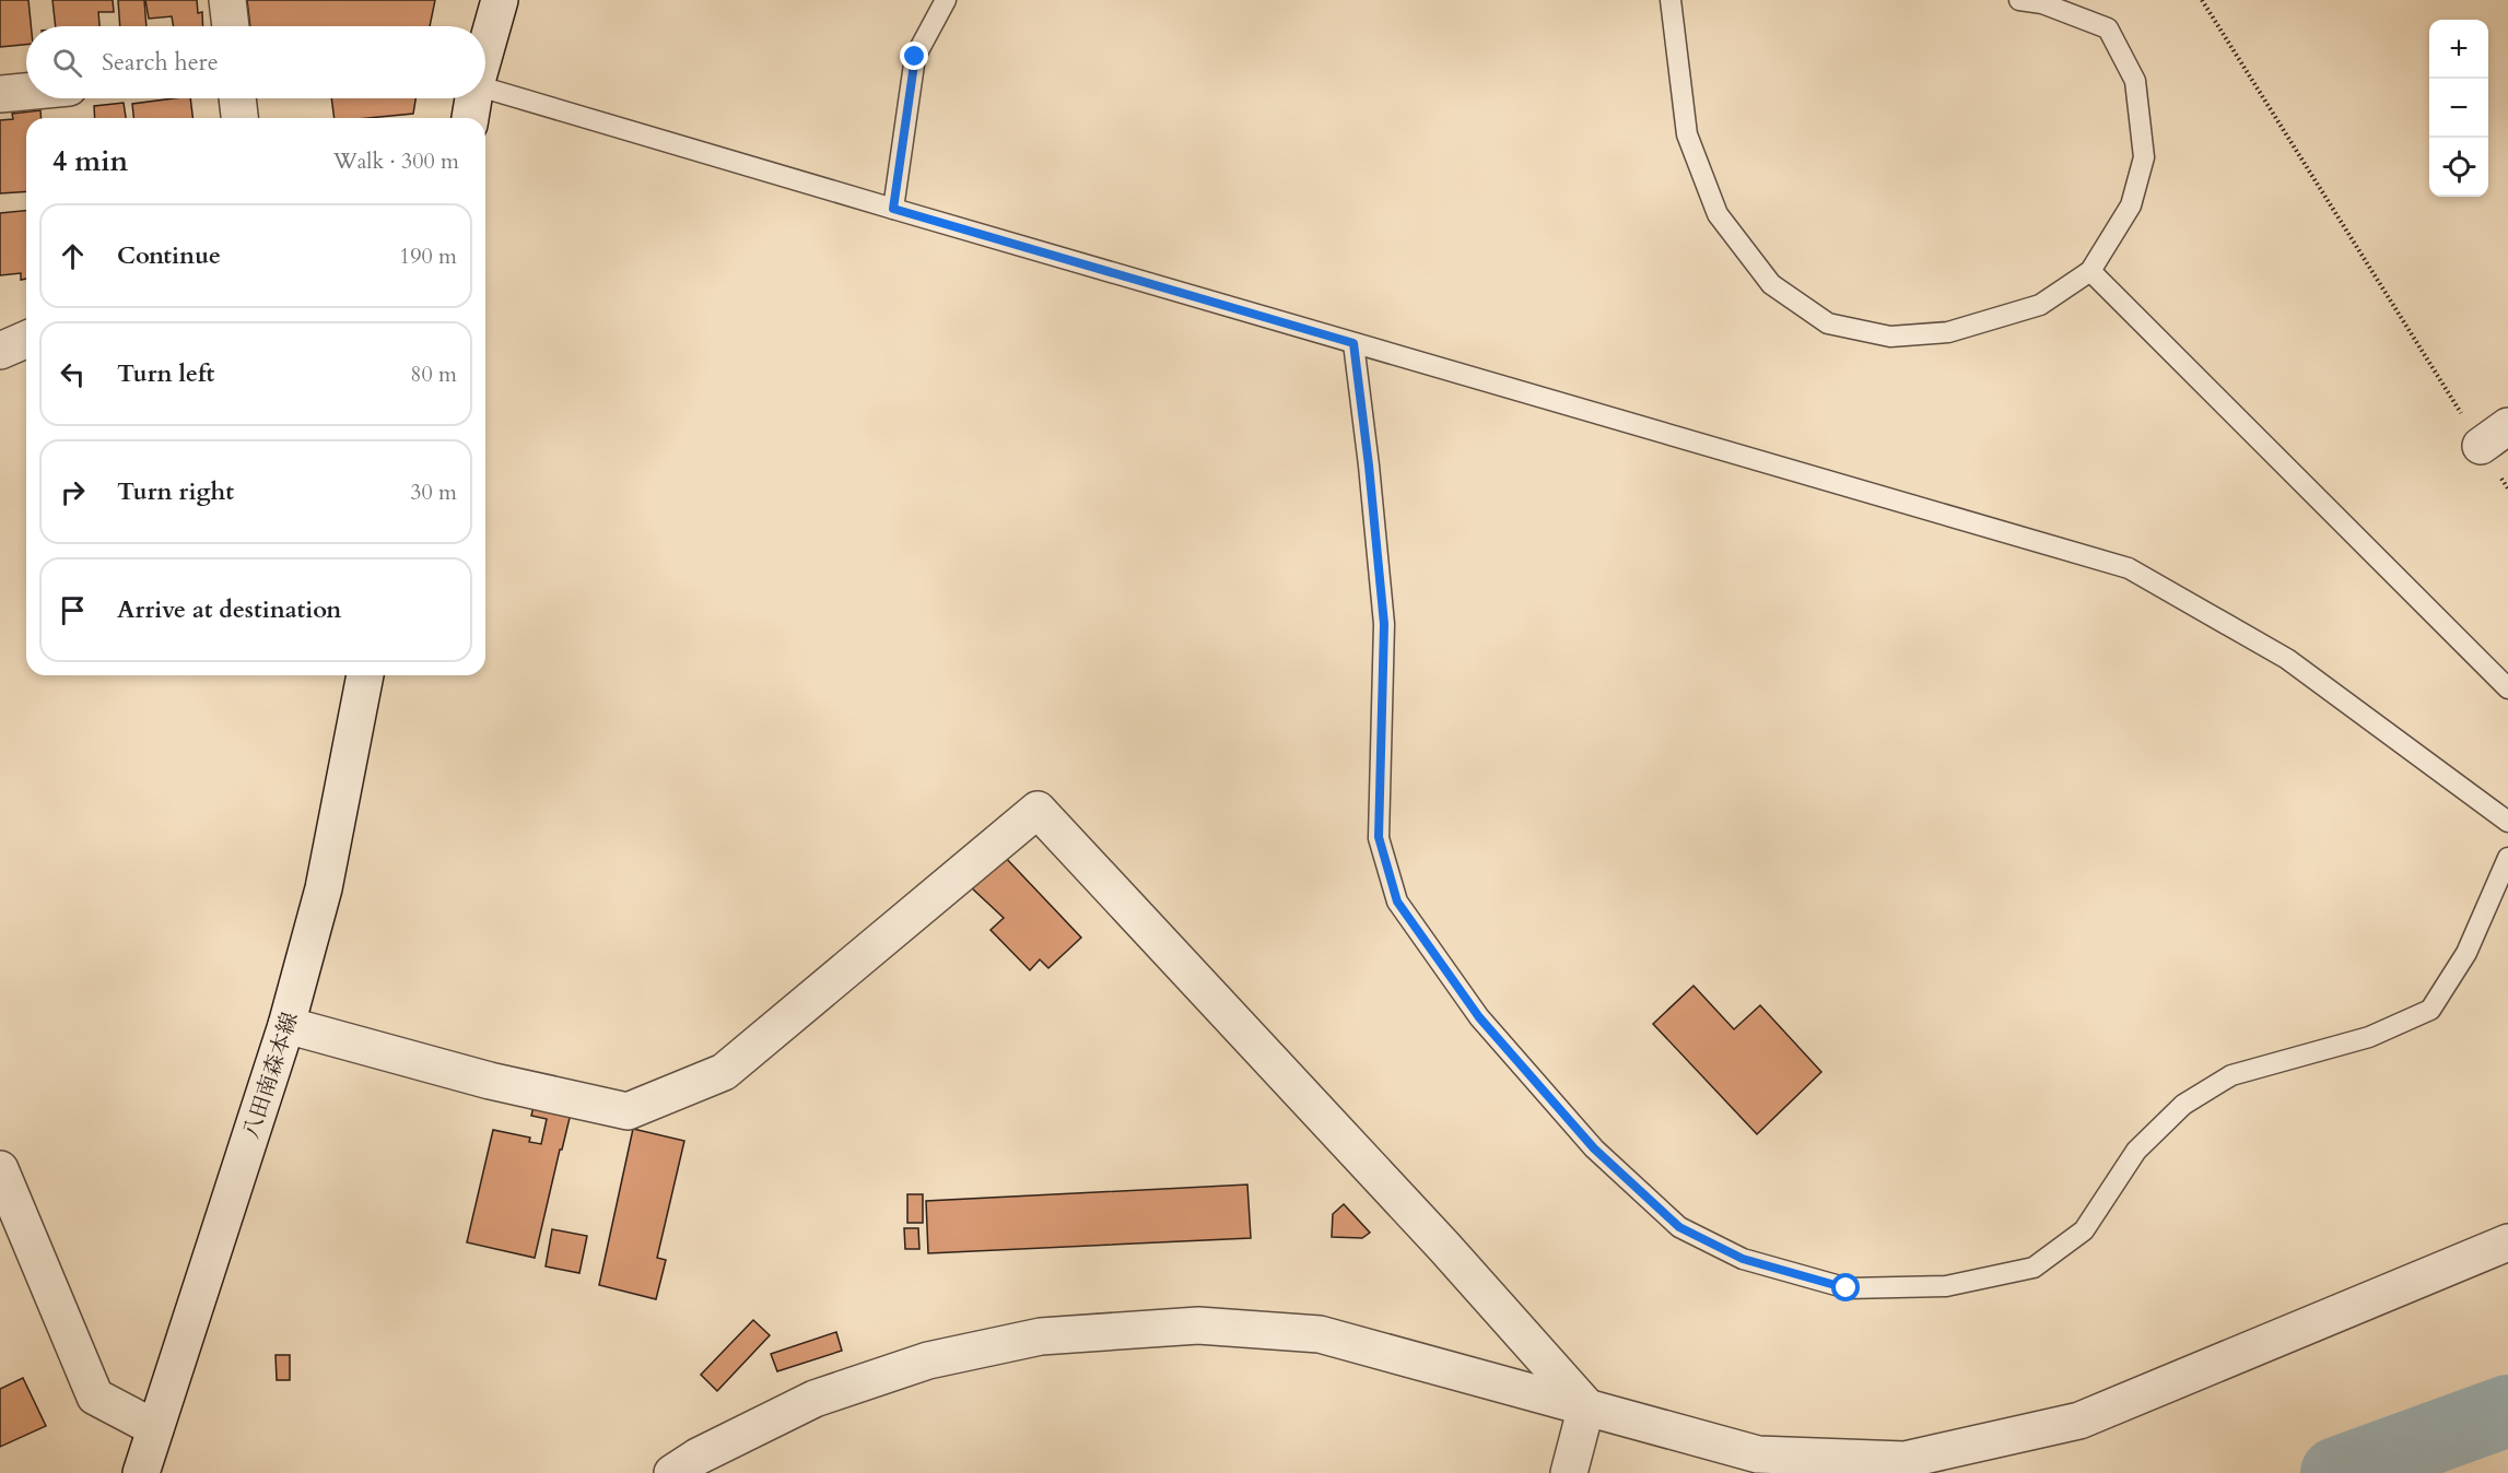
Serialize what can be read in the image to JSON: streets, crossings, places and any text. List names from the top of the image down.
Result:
{
  "streets": {
    "street": ["八田南森本線"]
  },
  "page": {
    "map_buttons": ["+", "−"],
    "search": "Search here",
    "heading": ["4 min", "Walk · 300 m"],
    "list": [
      ["Continue", "190 m"],
      ["Turn left", "80 m"],
      ["Turn right", "30 m"],
      "Arrive at destination"
    ]
  }
}
